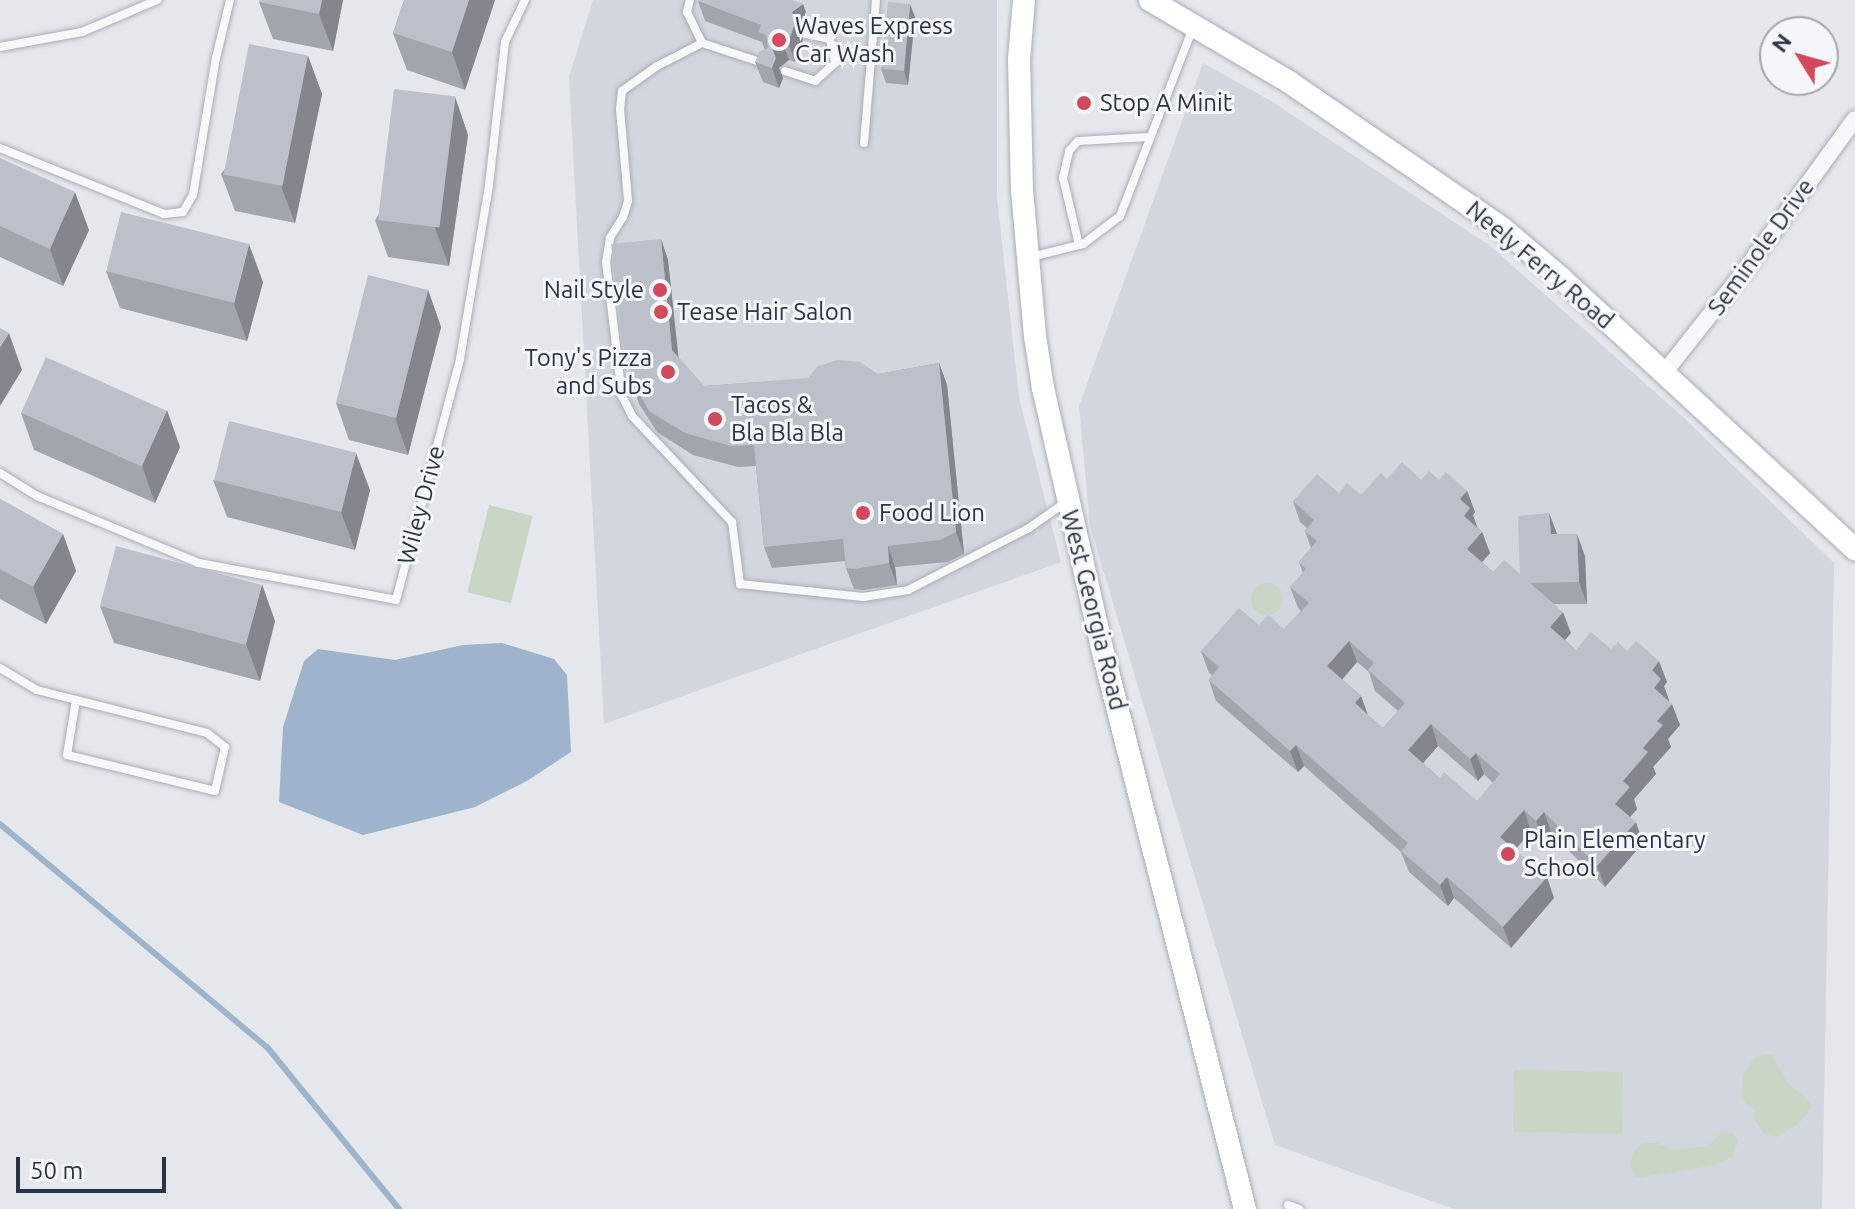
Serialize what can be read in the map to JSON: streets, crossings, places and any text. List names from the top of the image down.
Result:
{
  "streets": {
    "main road": ["Neely Ferry Road", "West Georgia Road"],
    "street": ["Seminole Drive"],
    "lane": ["Wiley Drive"]
  },
  "crossings": [
    ["Seminole Drive", "Neely Ferry Road"]
  ],
  "places": [
    "Waves Express Car Wash",
    "Stop A Minit",
    "Nail Style",
    "Tease Hair Salon",
    "Tony's Pizza and Subs",
    "Tacos & Bla Bla Bla",
    "Food Lion",
    "Plain Elementary School"
  ],
  "scale_bar": "50 m",
  "north": "top left"
}
